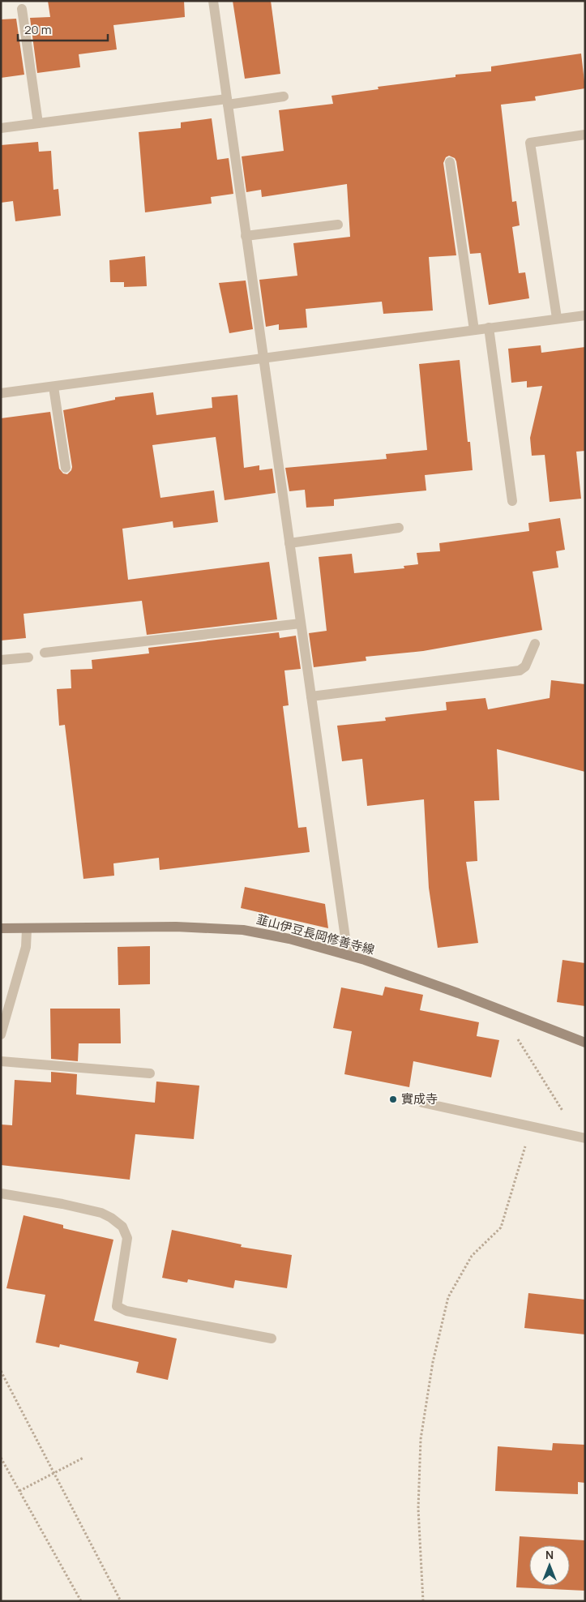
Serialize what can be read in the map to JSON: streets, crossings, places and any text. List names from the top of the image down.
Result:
{
  "streets": {
    "main road": ["韮山伊豆長岡修善寺線"]
  },
  "places": ["實成寺"],
  "scale_bar": "20 m",
  "north": "top"
}
